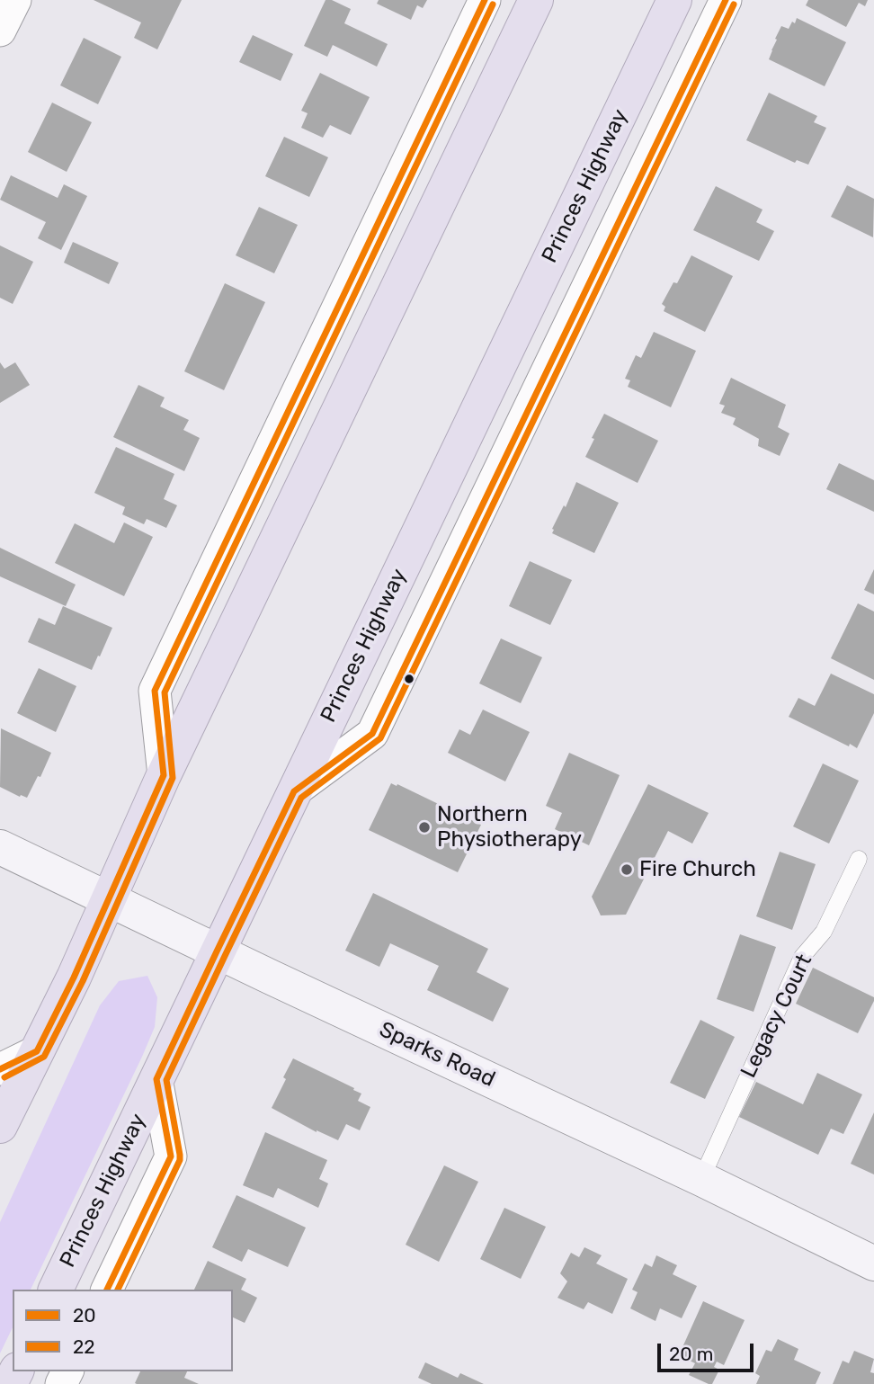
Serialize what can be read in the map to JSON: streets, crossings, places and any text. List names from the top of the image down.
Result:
{
  "streets": {
    "highway": ["Princes Highway"],
    "street": ["Sparks Road"],
    "lane": ["Legacy Court"]
  },
  "crossings": [
    ["Princes Highway", "Sparks Road"],
    ["Legacy Court", "Sparks Road"]
  ],
  "places": ["Northern Physiotherapy", "Fire Church"],
  "lines": ["transit line 20", "transit line 22"],
  "legend": ["20", "22"],
  "scale_bar": "20 m"
}
